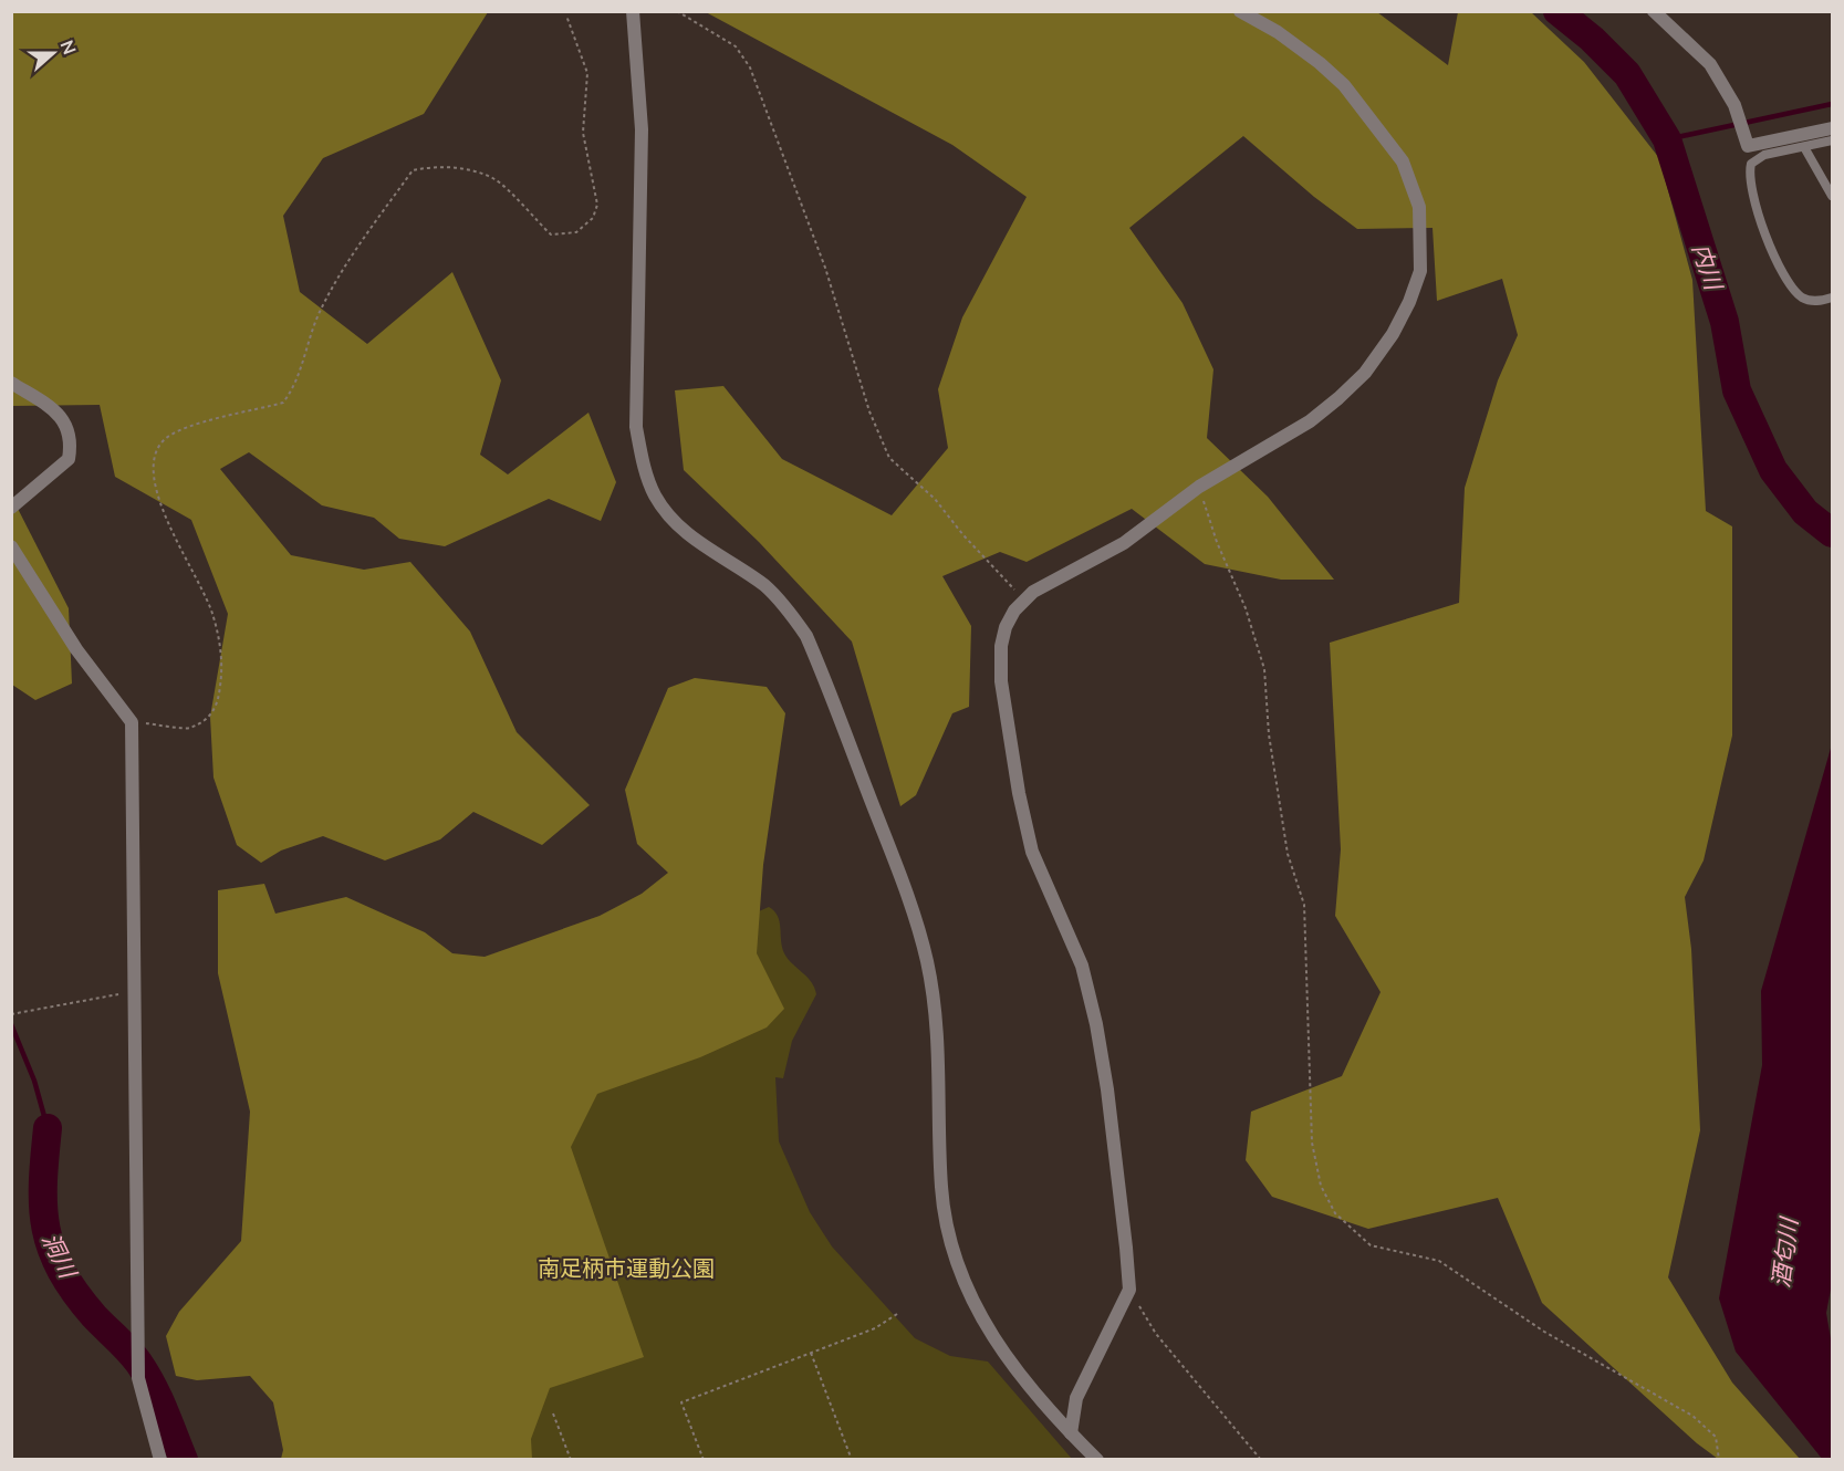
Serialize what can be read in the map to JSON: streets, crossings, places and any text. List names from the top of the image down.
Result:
{
  "water": ["内川", "酒匂川", "洞川"],
  "parks": ["南足柄市運動公園"],
  "north": "right"
}
